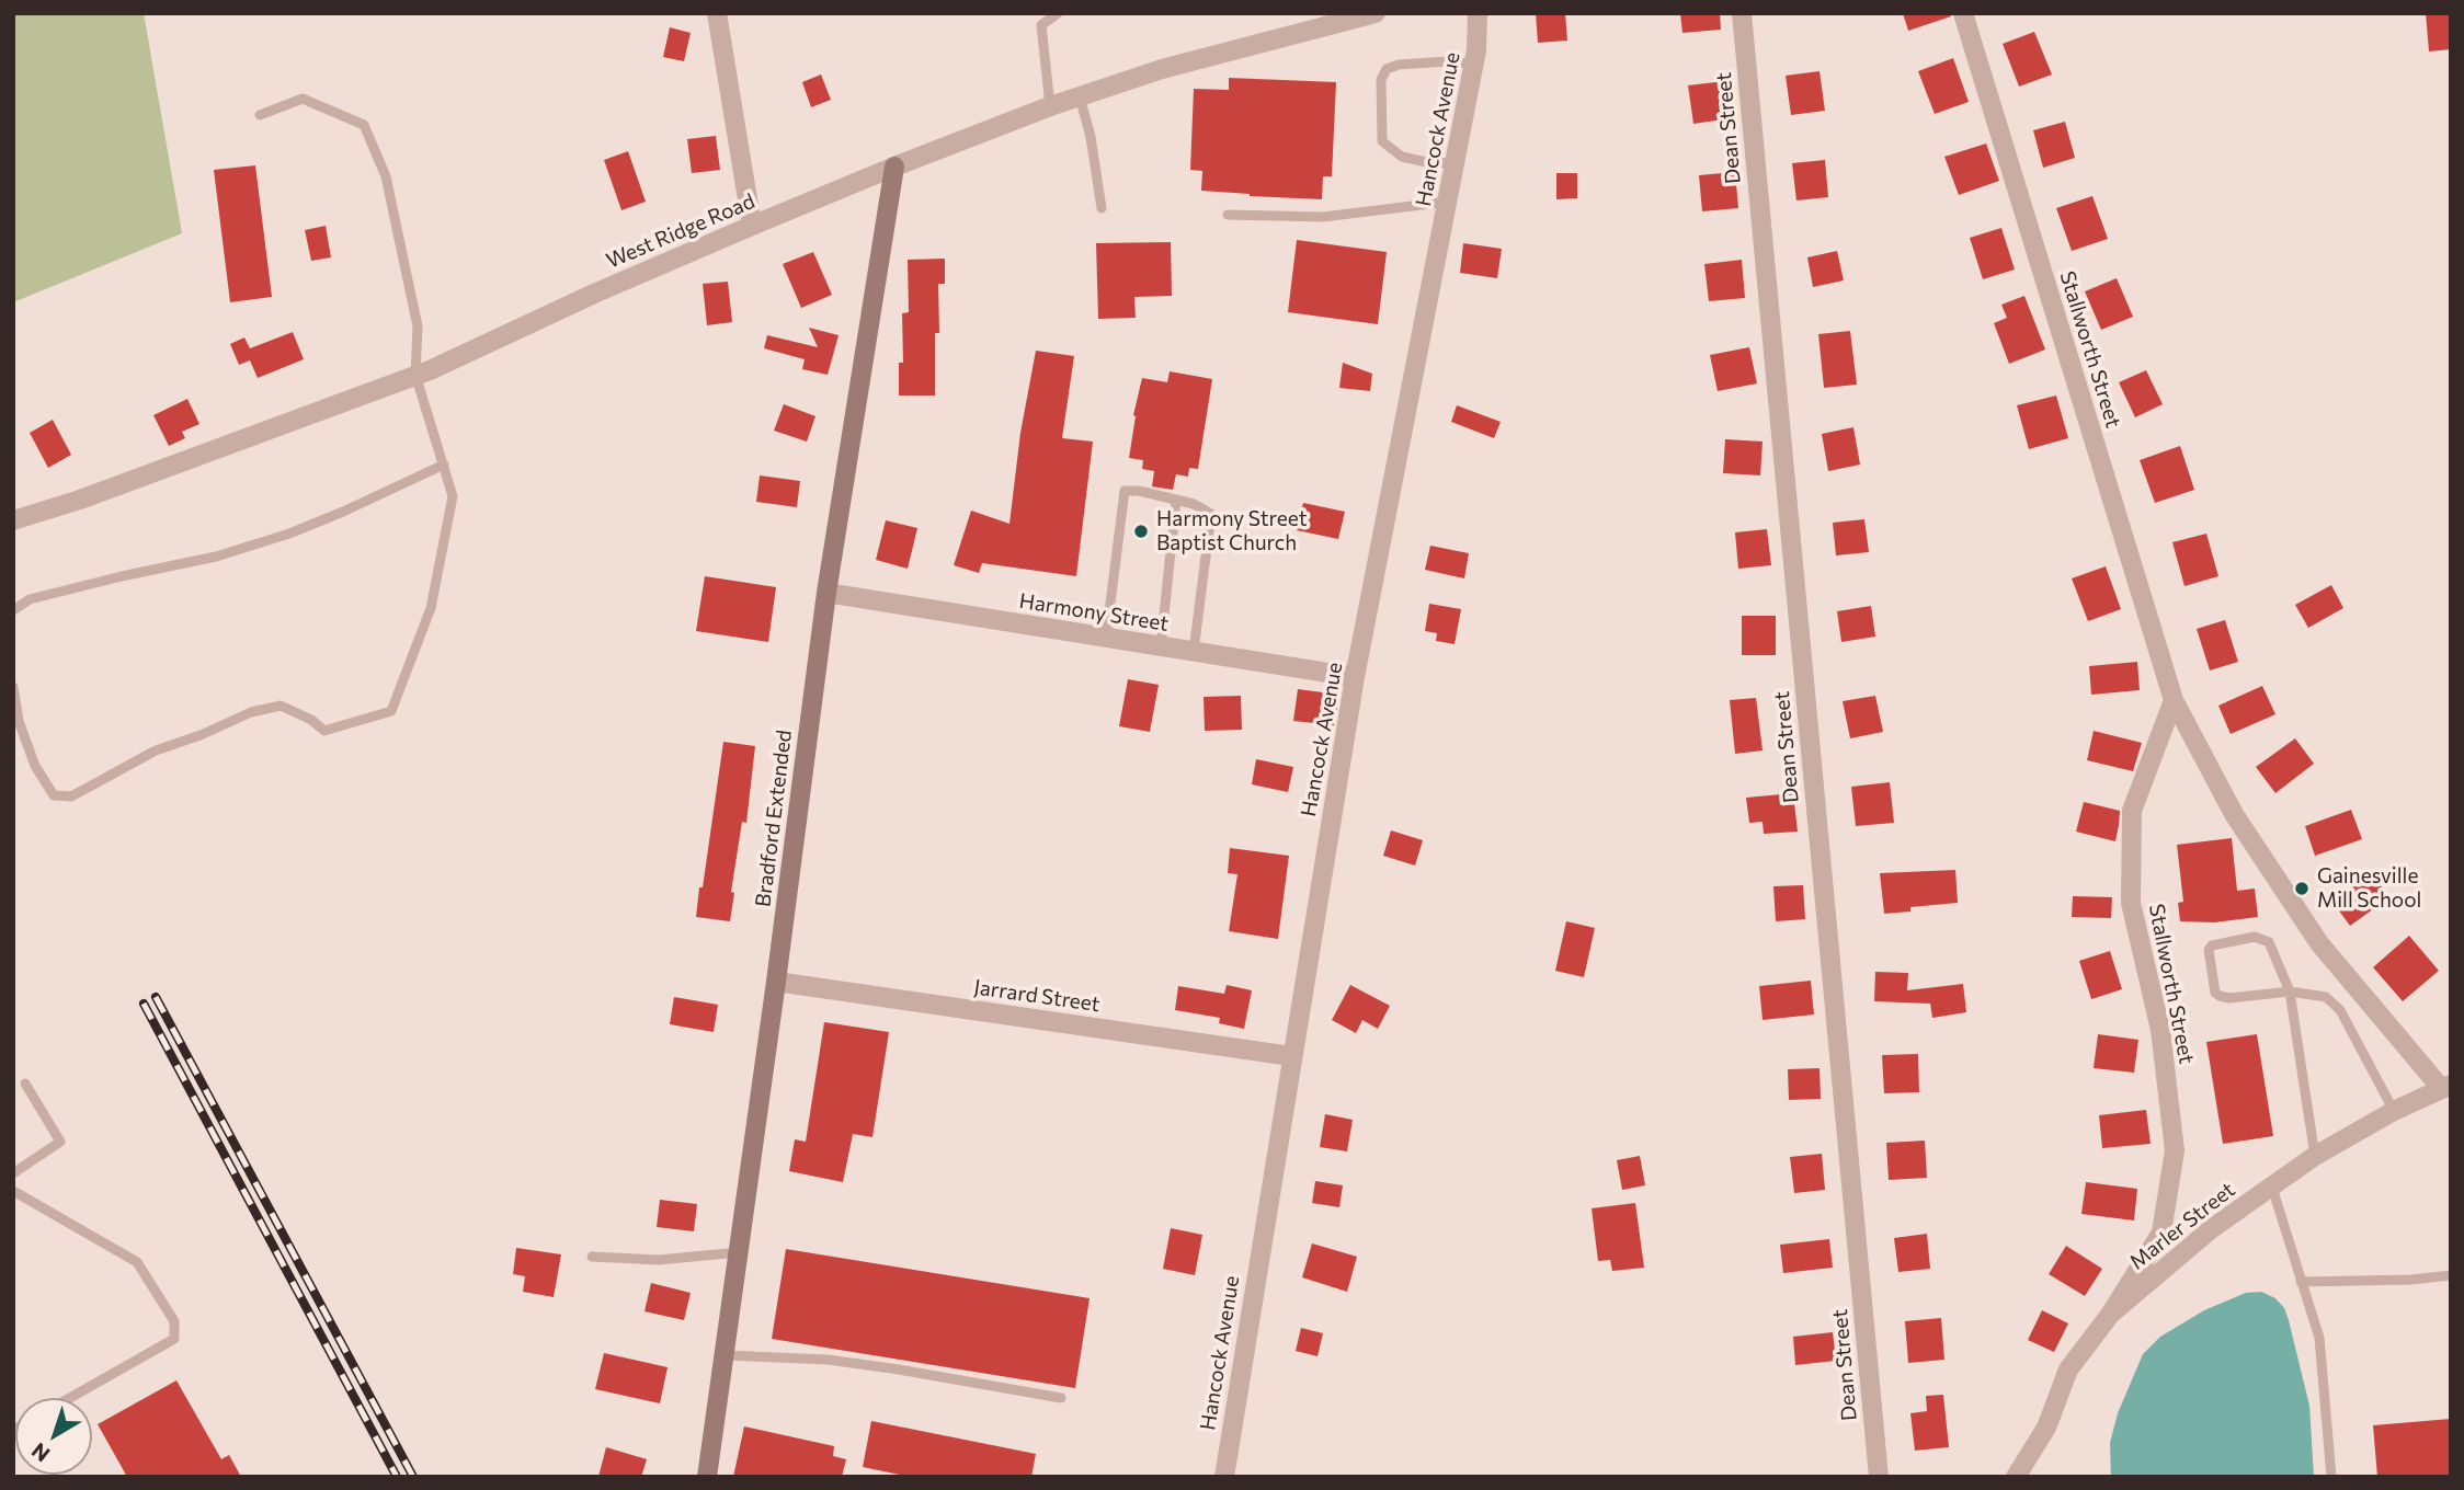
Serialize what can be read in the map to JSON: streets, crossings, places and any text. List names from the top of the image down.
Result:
{
  "streets": {
    "street": [
      "Dean Street",
      "Hancock Avenue",
      "West Ridge Road",
      "Stallworth Street",
      "Harmony Street",
      "Bradford Extended",
      "Jarrard Street",
      "Marler Street"
    ]
  },
  "crossings": [
    ["Hancock Avenue", "Harmony Street"],
    ["Hancock Avenue", "Jarrard Street"],
    ["West Ridge Road", "Bradford Extended"],
    ["Stallworth Street", "Marler Street"],
    ["Harmony Street", "Bradford Extended"],
    ["Bradford Extended", "Jarrard Street"]
  ],
  "places": ["Harmony Street Baptist Church", "Gainesville Mill School"],
  "north": "bottom left"
}
